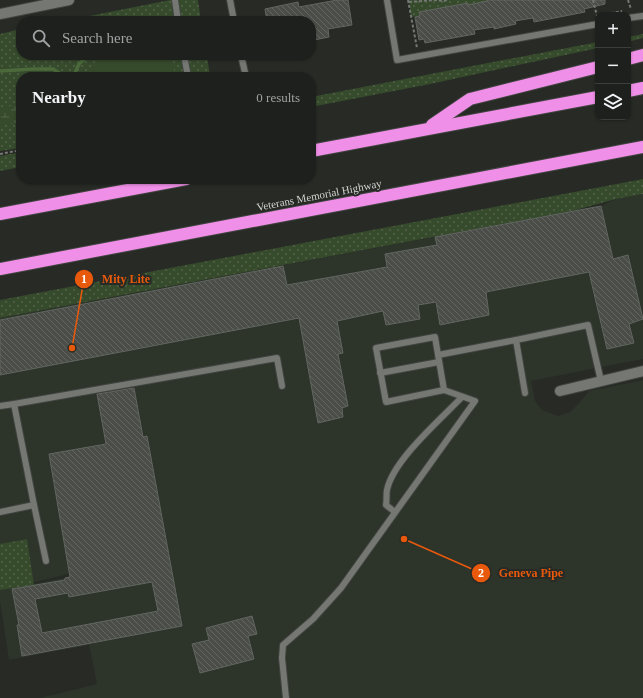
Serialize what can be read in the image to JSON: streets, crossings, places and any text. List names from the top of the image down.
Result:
{
  "streets": {
    "highway": ["Veterans Memorial Highway"]
  },
  "places": ["Mity Lite", "Geneva Pipe"],
  "page": {
    "map_buttons": ["+", "−"],
    "search": "Search here",
    "heading": ["Nearby", "0 results"]
  }
}
